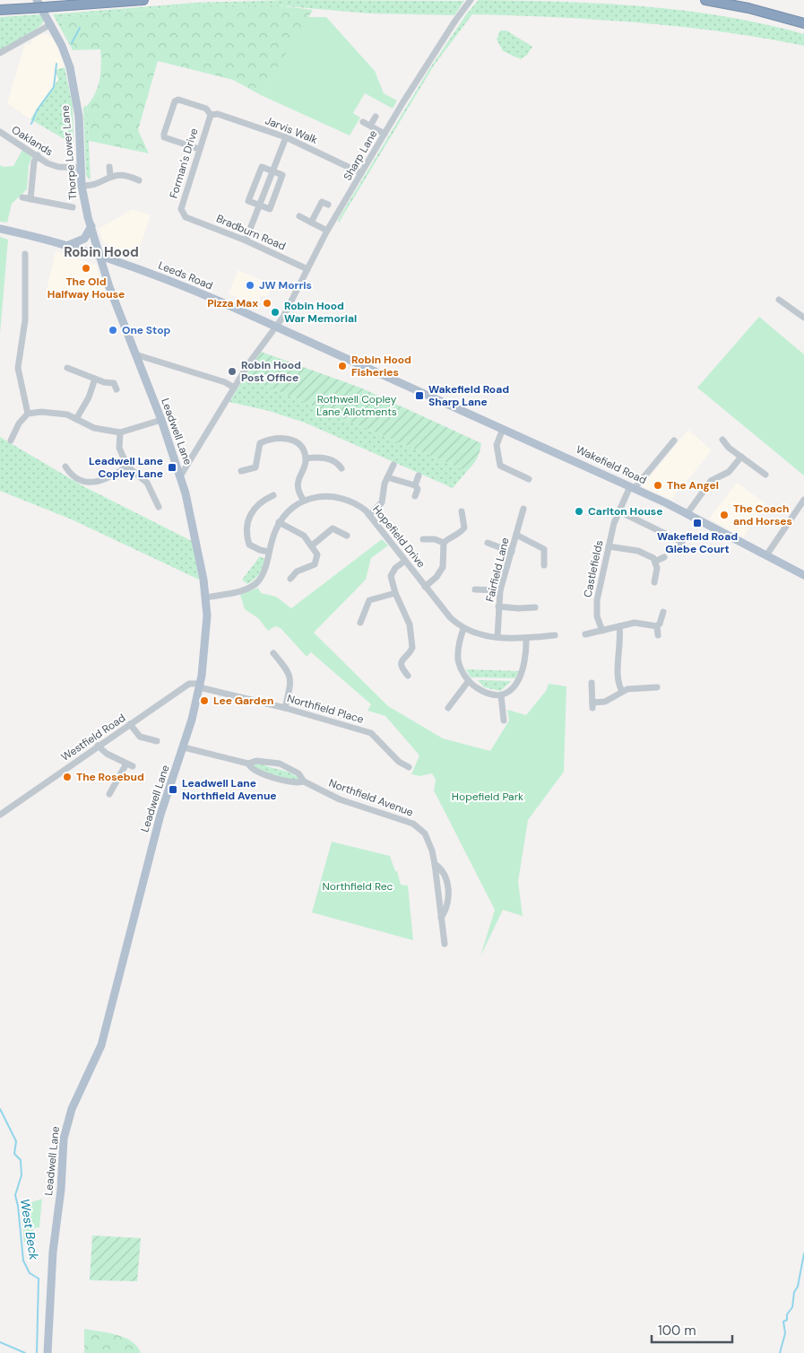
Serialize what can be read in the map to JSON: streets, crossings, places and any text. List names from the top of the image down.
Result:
{
  "streets": {
    "main road": [
      "Thorpe Lower Lane",
      "Leeds Road",
      "Leadwell Lane",
      "Wakefield Road"
    ],
    "street": [
      "Jarvis Walk",
      "Oaklands",
      "Sharp Lane",
      "Forman's Drive",
      "Bradburn Road",
      "Hopefield Drive",
      "Castlefields",
      "Fairfield Lane",
      "Northfield Place",
      "Westfield Road",
      "Northfield Avenue"
    ]
  },
  "crossings": [
    ["Jarvis Walk", "Sharp Lane"],
    ["Jarvis Walk", "Forman's Drive"],
    ["Oaklands", "Thorpe Lower Lane"],
    ["Thorpe Lower Lane", "Leeds Road"],
    ["Thorpe Lower Lane", "Leadwell Lane"],
    ["Sharp Lane", "Bradburn Road"],
    ["Sharp Lane", "Leeds Road"],
    ["Sharp Lane", "Leadwell Lane"],
    ["Forman's Drive", "Bradburn Road"],
    ["Leeds Road", "Leadwell Lane"],
    ["Leeds Road", "Wakefield Road"],
    ["Leadwell Lane", "Hopefield Drive"],
    ["Leadwell Lane", "Northfield Place"],
    ["Leadwell Lane", "Westfield Road"],
    ["Leadwell Lane", "Northfield Avenue"],
    ["Wakefield Road", "Castlefields"],
    ["Hopefield Drive", "Fairfield Lane"],
    ["Northfield Place", "Westfield Road"]
  ],
  "districts": ["Robin Hood"],
  "water": ["West Beck"],
  "parks": ["Rothwell Copley Lane Allotments", "Hopefield Park", "Northfield Rec"],
  "places": {
    "other": [
      "The Old Halfway House",
      "JW Morris",
      "Pizza Max",
      "Robin Hood War Memorial",
      "One Stop",
      "Robin Hood Fisheries",
      "Robin Hood Post Office",
      "The Angel",
      "Carlton House",
      "The Coach and Horses",
      "Lee Garden",
      "The Rosebud"
    ],
    "transit": [
      "Wakefield Road Sharp Lane",
      "Leadwell Lane Copley Lane",
      "Wakefield Road Glebe Court",
      "Leadwell Lane Northfield Avenue"
    ]
  },
  "scale_bar": "100 m"
}
